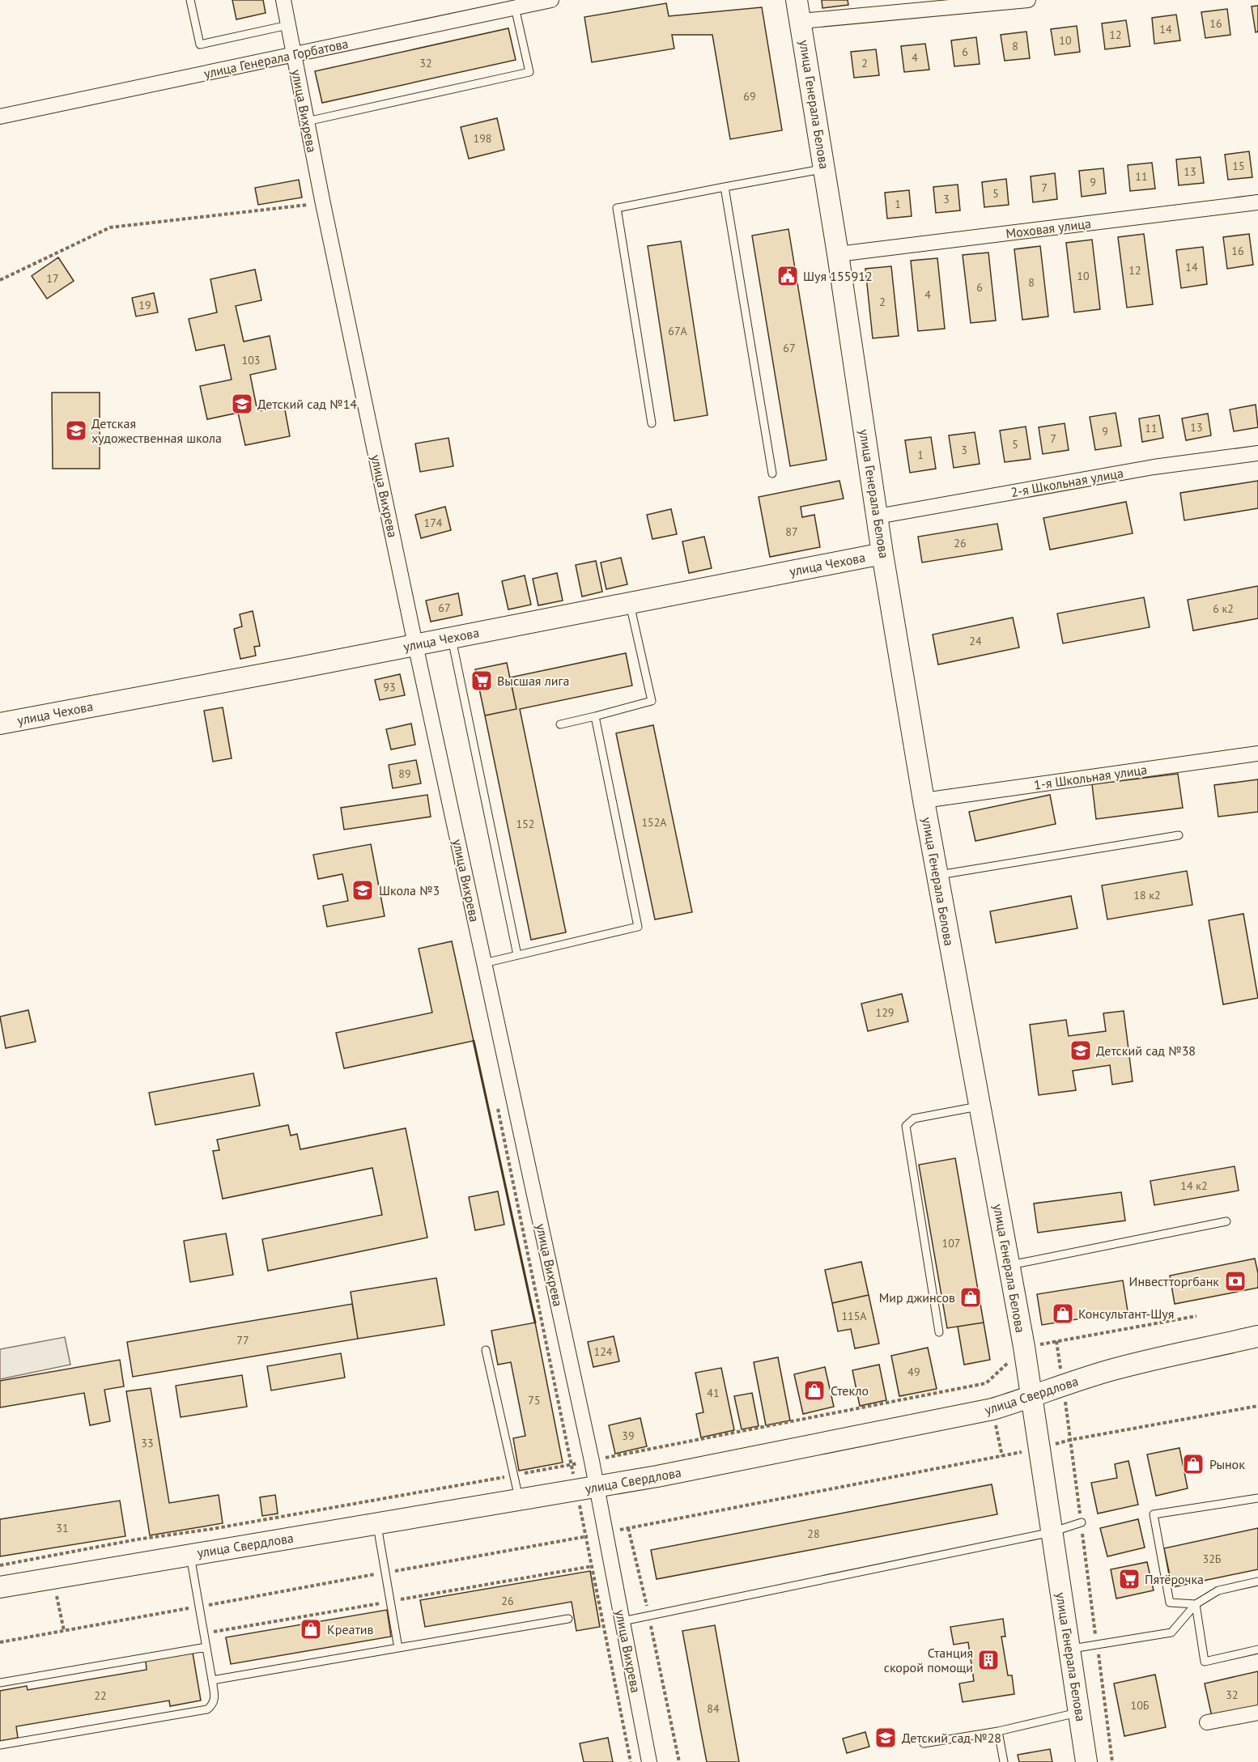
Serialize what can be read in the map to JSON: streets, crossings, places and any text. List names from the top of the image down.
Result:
{
  "streets": {
    "street": [
      "улица Генерала Горбатова",
      "улица Генерала Белова",
      "улица Вихрева",
      "Моховая улица",
      "2-я Школьная улица",
      "улица Чехова",
      "1-я Школьная улица",
      "улица Свердлова"
    ]
  },
  "crossings": [
    ["улица Генерала Горбатова", "улица Вихрева"],
    ["улица Генерала Белова", "Моховая улица"],
    ["улица Генерала Белова", "2-я Школьная улица"],
    ["улица Генерала Белова", "улица Чехова"],
    ["улица Генерала Белова", "1-я Школьная улица"],
    ["улица Генерала Белова", "улица Свердлова"],
    ["улица Вихрева", "улица Чехова"],
    ["улица Вихрева", "улица Свердлова"]
  ],
  "places": {
    "public building": ["Шуя 155912"],
    "school or university": [
      "Детский сад №14",
      "Детская художественная школа",
      "Школа №3",
      "Детский сад №38",
      "Детский сад №28"
    ],
    "supermarket": ["Высшая лига", "Пятёрочка"],
    "bank": ["Инвестторгбанк"],
    "shop": [
      "Мир джинсов",
      "Консультант-Шуя",
      "Стекло",
      "Рынок",
      "Креатив"
    ],
    "building": ["Станция скорой помощи"]
  },
  "house_numbers": [
    "16",
    "14",
    "12",
    "10",
    "8",
    "6",
    "4",
    "32",
    "2",
    "69",
    "198",
    "15",
    "13",
    "11",
    "9",
    "7",
    "5",
    "3",
    "1",
    "16",
    "14",
    "12",
    "10",
    "17",
    "8",
    "6",
    "4",
    "2",
    "19",
    "67А",
    "67",
    "103",
    "13",
    "11",
    "9",
    "7",
    "5",
    "3",
    "1",
    "174",
    "87",
    "26",
    "67",
    "6 к2",
    "24",
    "93",
    "89",
    "152А",
    "152",
    "18 к2",
    "129",
    "14 к2",
    "107",
    "115А",
    "77",
    "124",
    "49",
    "41",
    "75",
    "39",
    "33",
    "31",
    "28",
    "32Б",
    "26",
    "32",
    "22",
    "10Б",
    "84"
  ]
}
